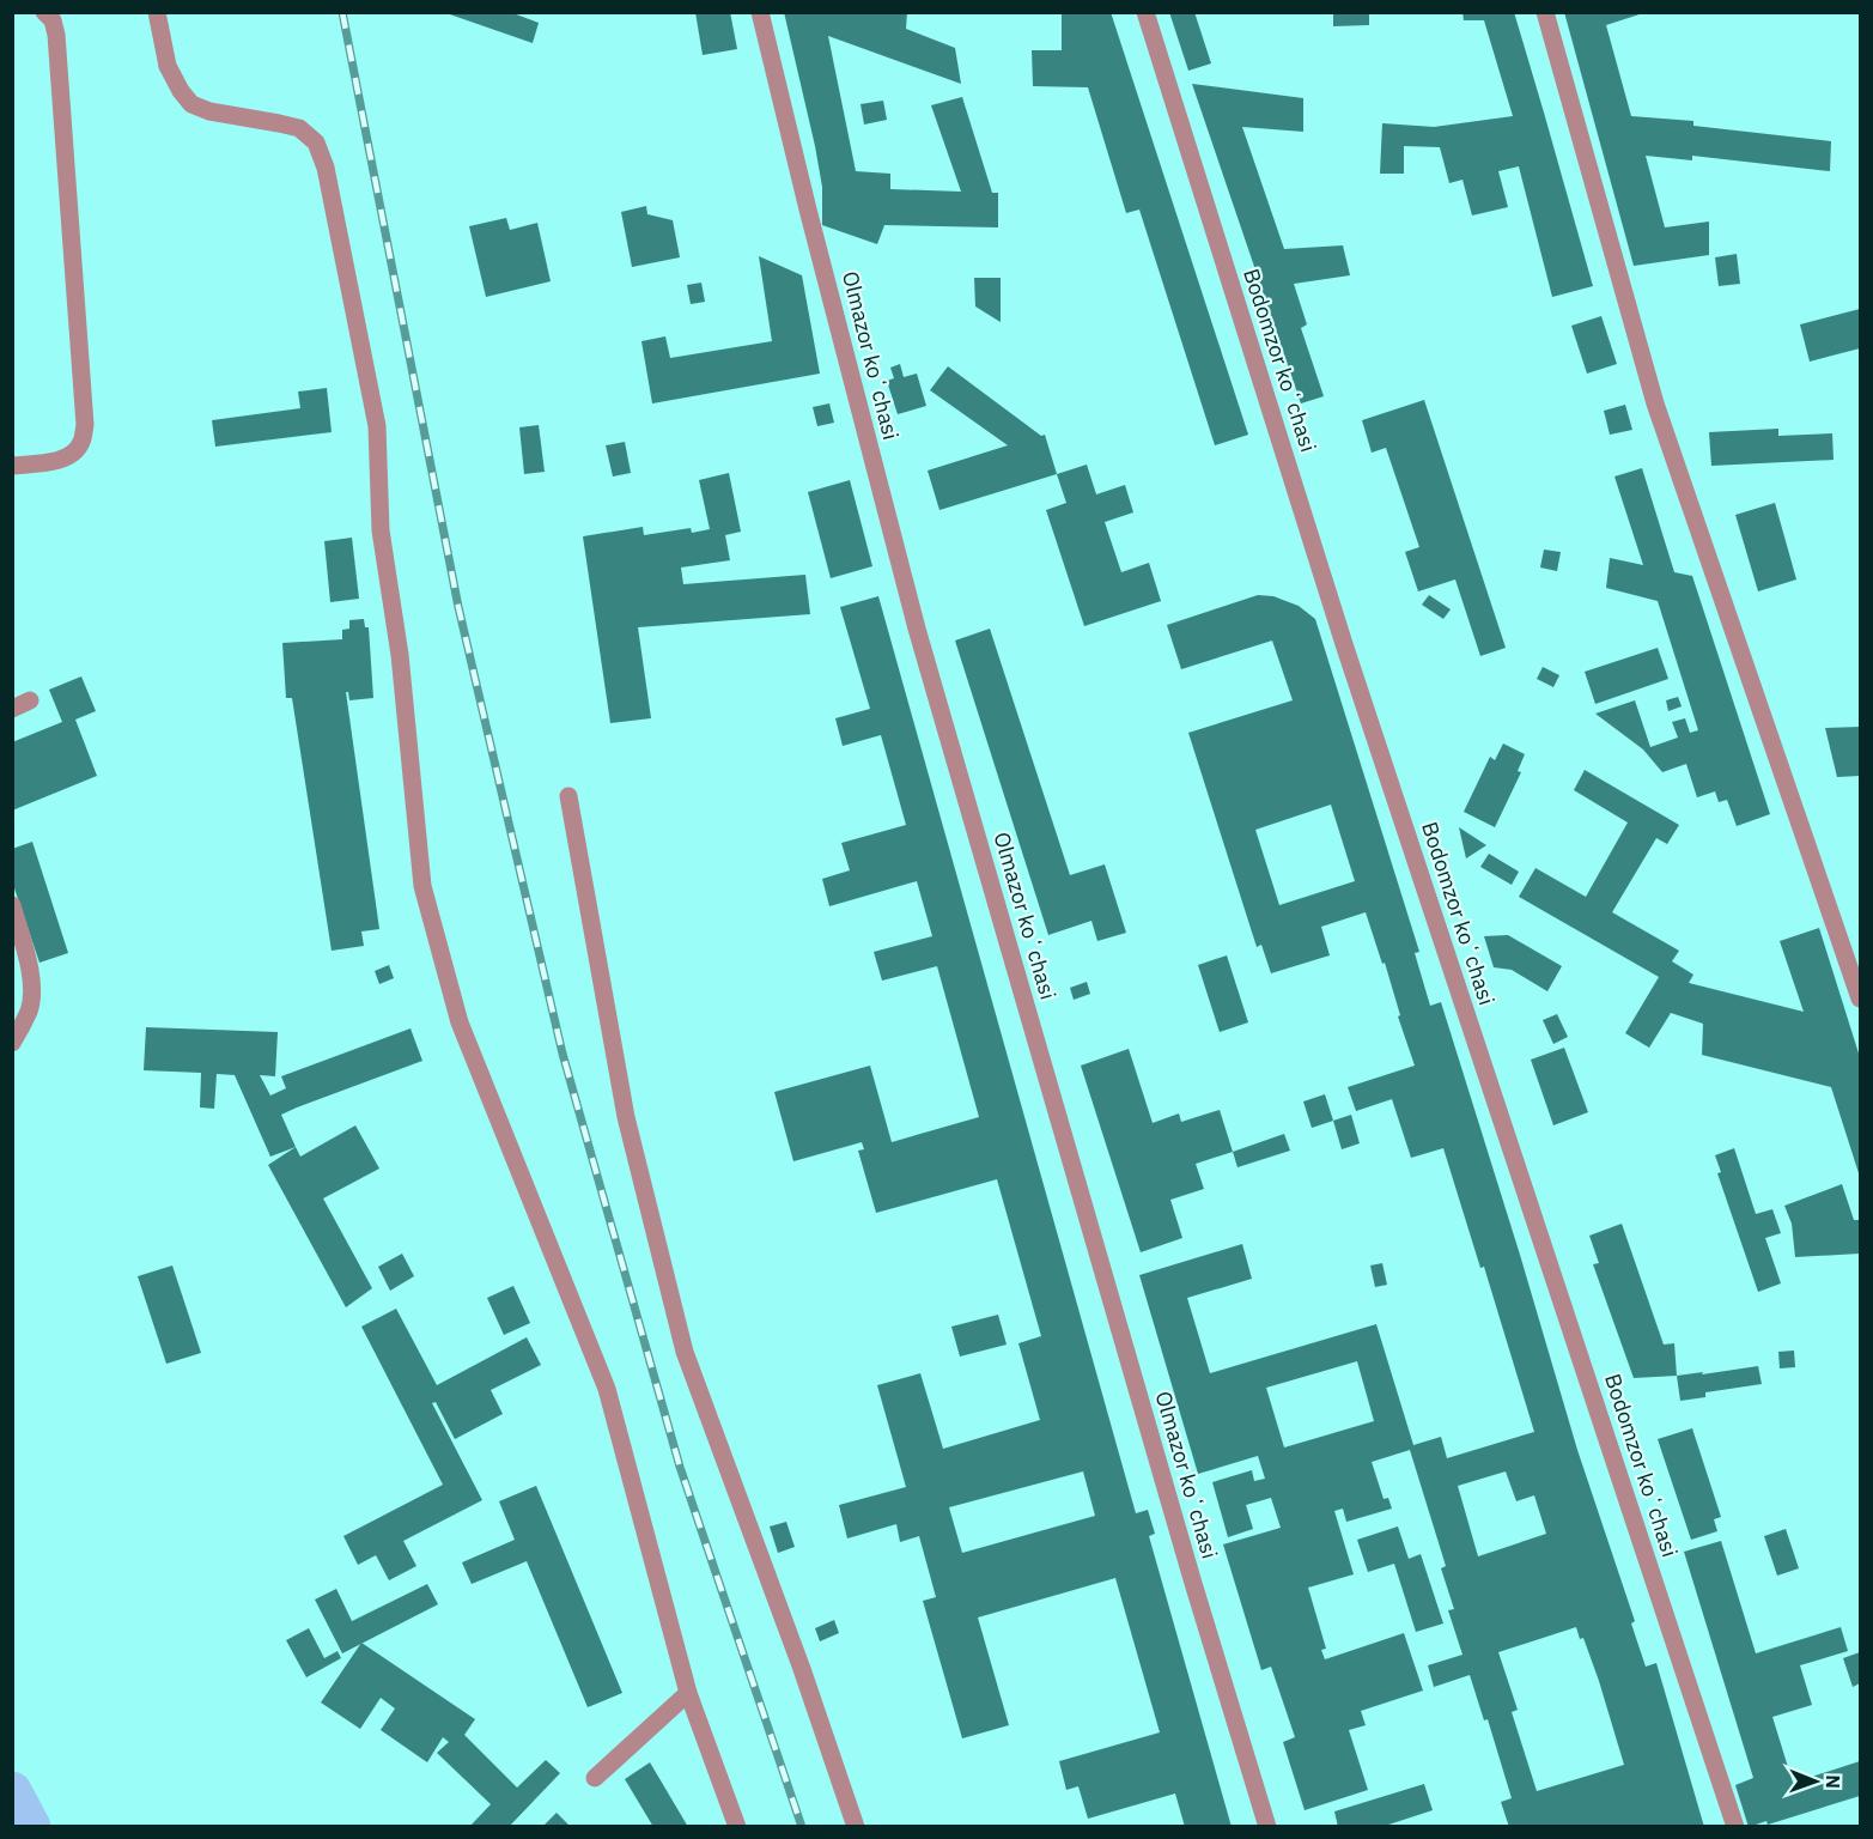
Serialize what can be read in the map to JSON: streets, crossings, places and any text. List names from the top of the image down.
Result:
{
  "streets": {
    "street": ["Olmazor koʻchasi", "Bodomzor koʻchasi"]
  },
  "north": "right"
}
